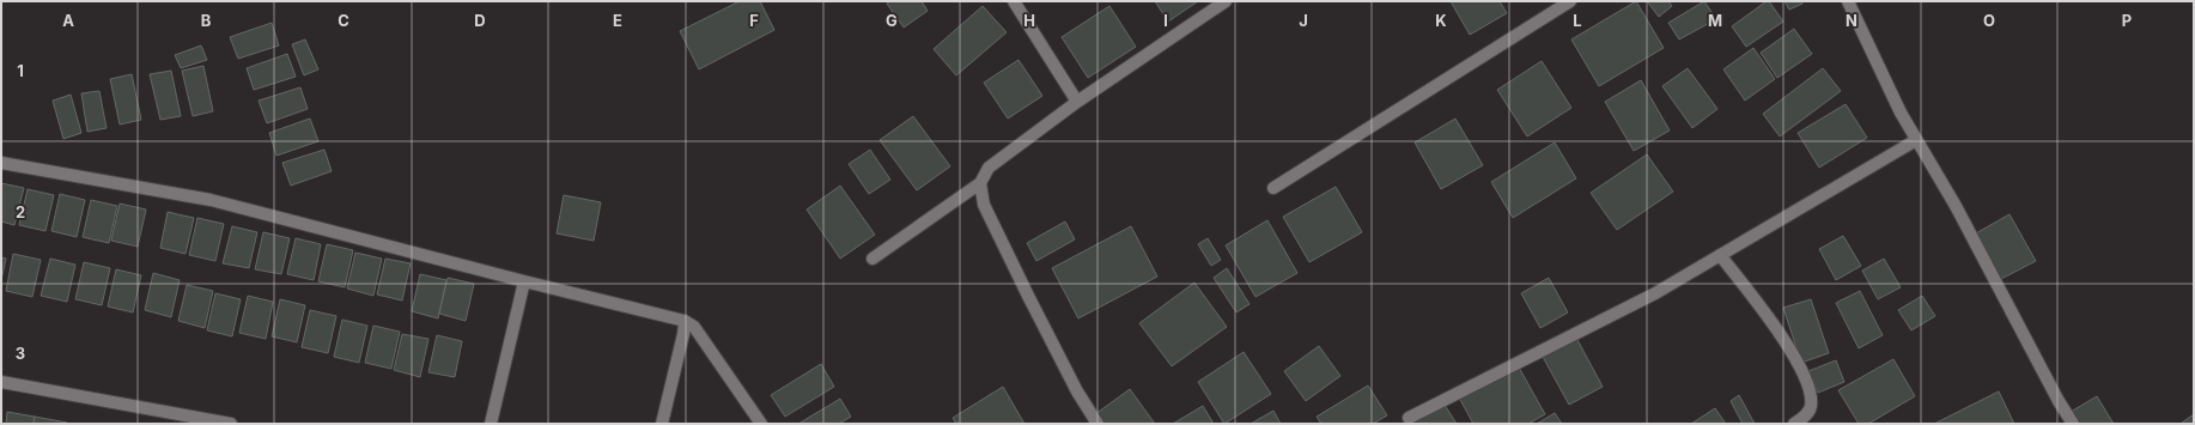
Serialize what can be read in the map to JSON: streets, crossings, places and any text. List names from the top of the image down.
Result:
{
  "grid": {
    "columns": [
      "A",
      "B",
      "C",
      "D",
      "E",
      "F",
      "G",
      "H",
      "I",
      "J",
      "K",
      "L",
      "M",
      "N",
      "O",
      "P"
    ],
    "rows": ["1", "2", "3"]
  }
}
